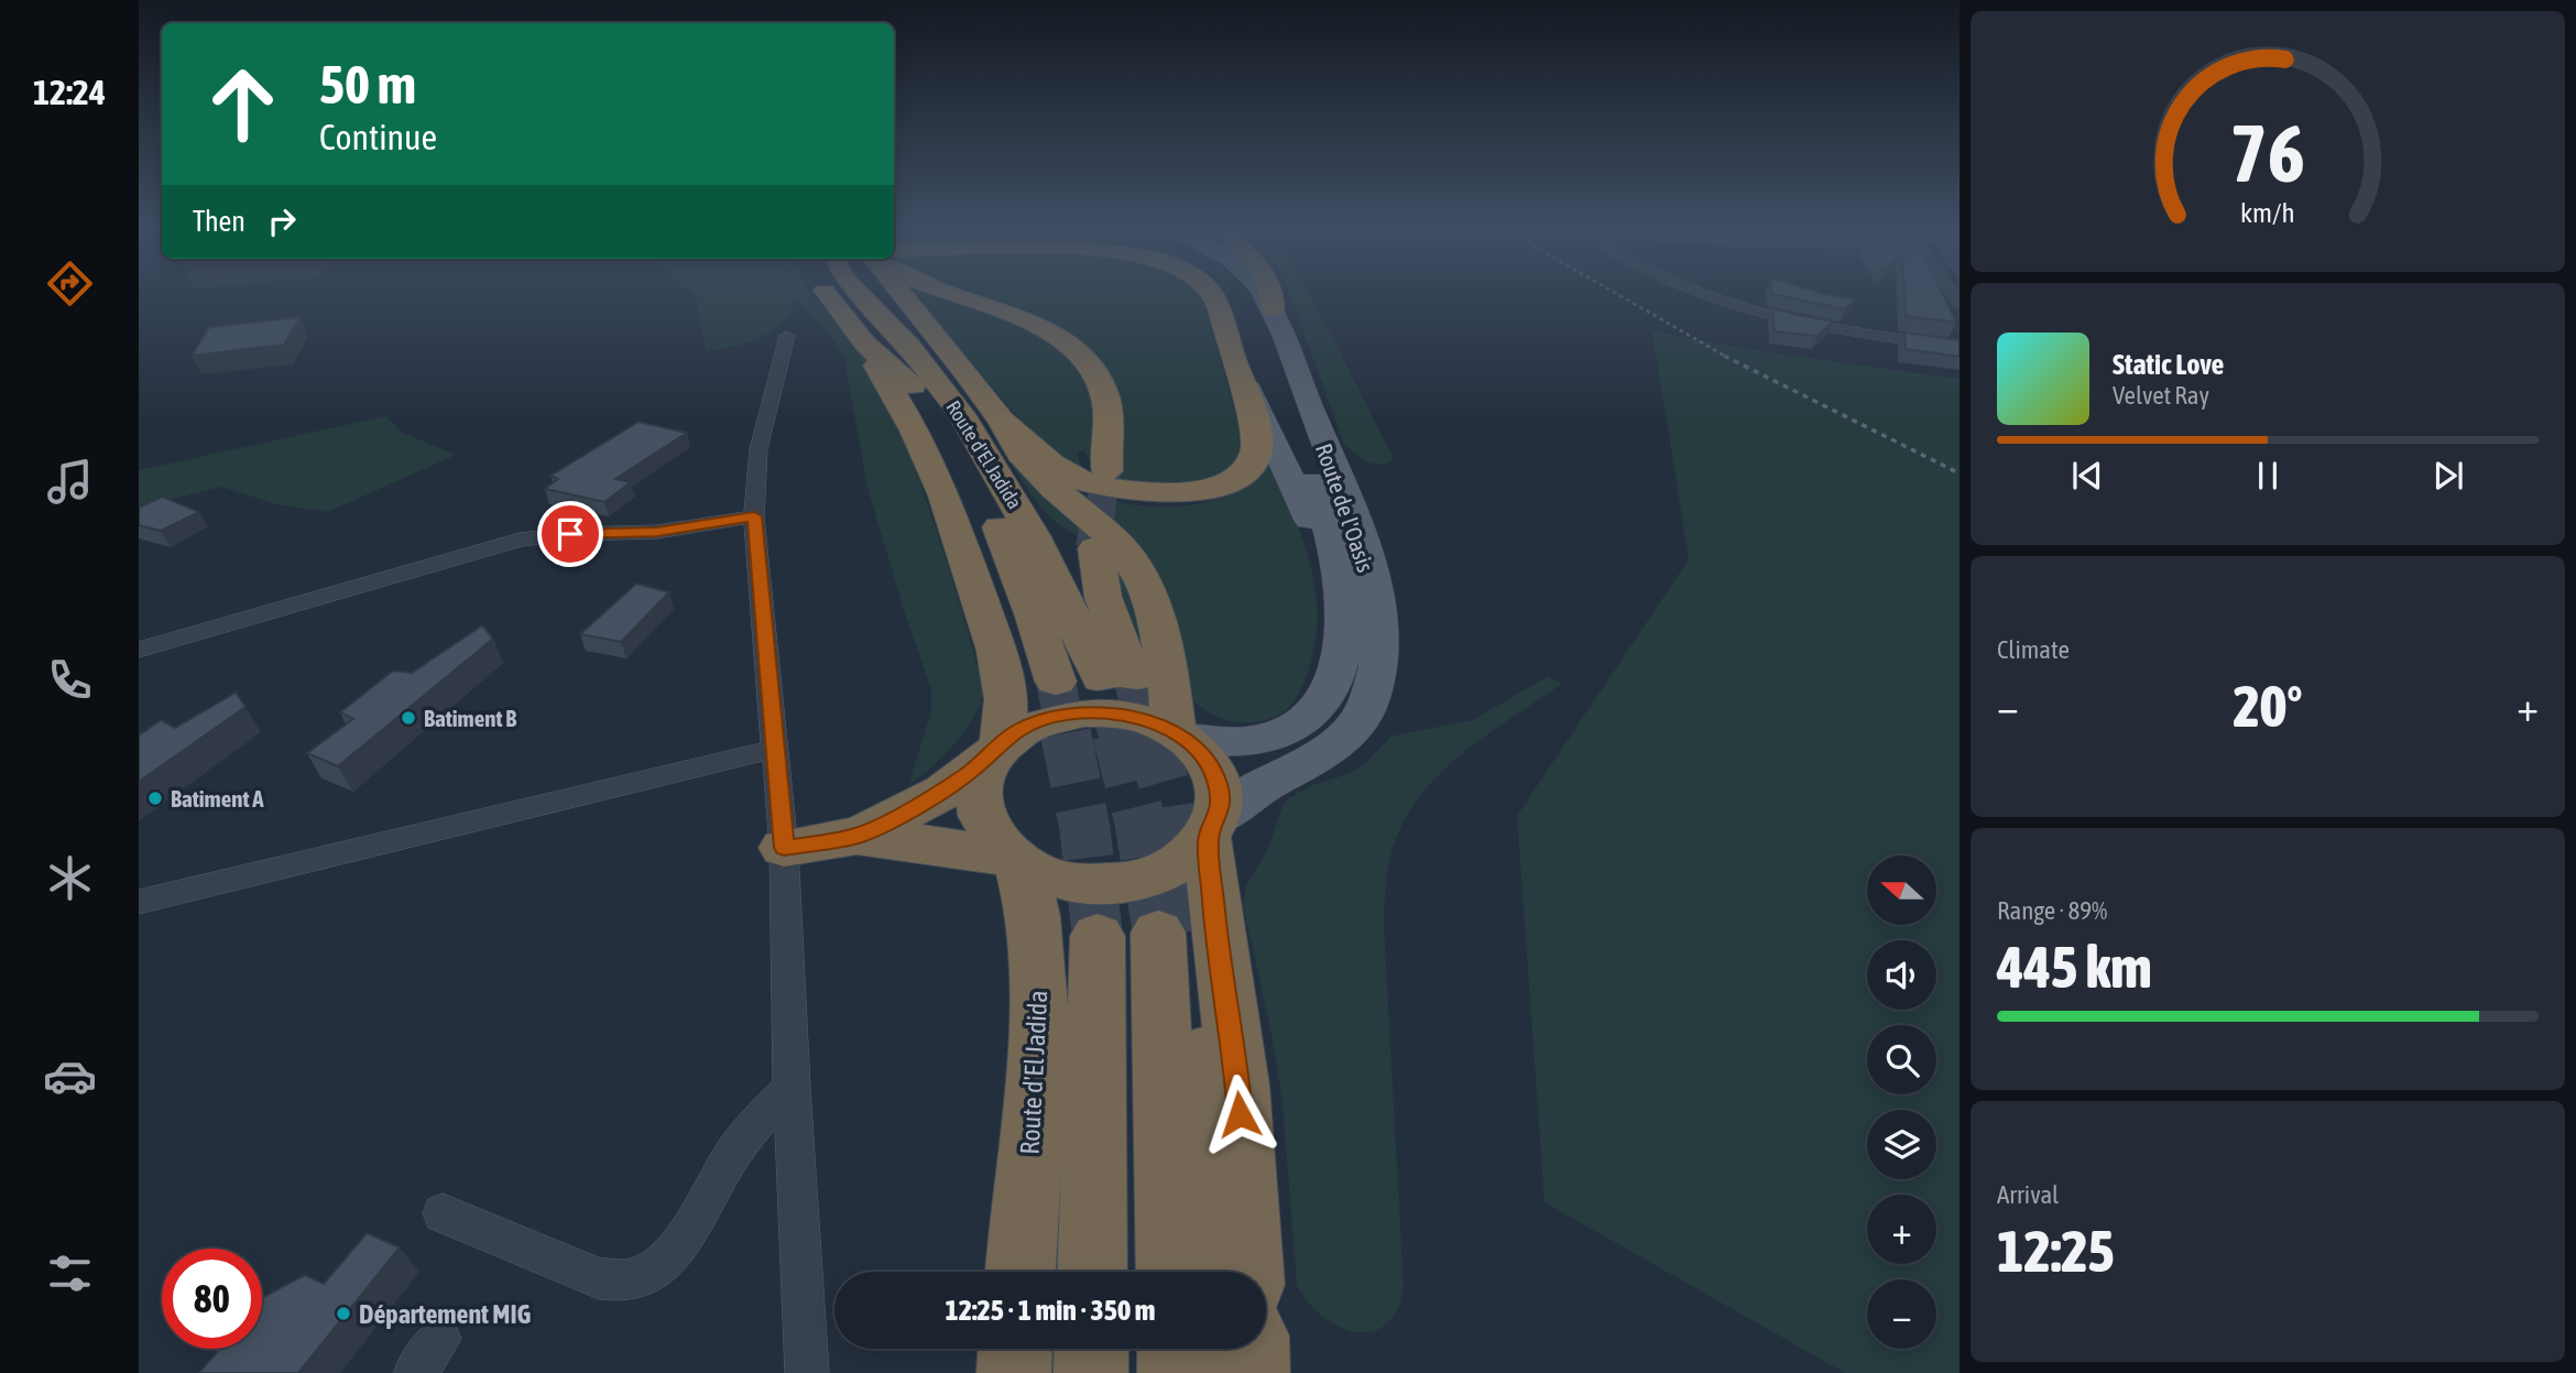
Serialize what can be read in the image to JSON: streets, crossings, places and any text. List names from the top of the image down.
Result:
{
  "streets": {
    "highway": ["Route d'El Jadida"],
    "main road": ["Route de l'Oasis"]
  },
  "crossings": [
    ["Route d'El Jadida", "Route de l'Oasis"]
  ],
  "places": ["Batiment B", "Batiment A", "Département MIG"],
  "north": "left",
  "page": {
    "tabs": "12:24",
    "turn": ["50 m", "Continue"],
    "then": "Then",
    "song": ["Static Love", "Velvet Ray"],
    "tile": [
      "Climate",
      ["Range · 89%", "445 km"],
      ["Arrival", "12:25"]
    ],
    "heat": ["−", "20°", "+"],
    "map_buttons": ["+", "−"],
    "limit": "80",
    "trip": "12:25 · 1 min · 350 m",
    "gauge": ["76", "km/h"]
  }
}
